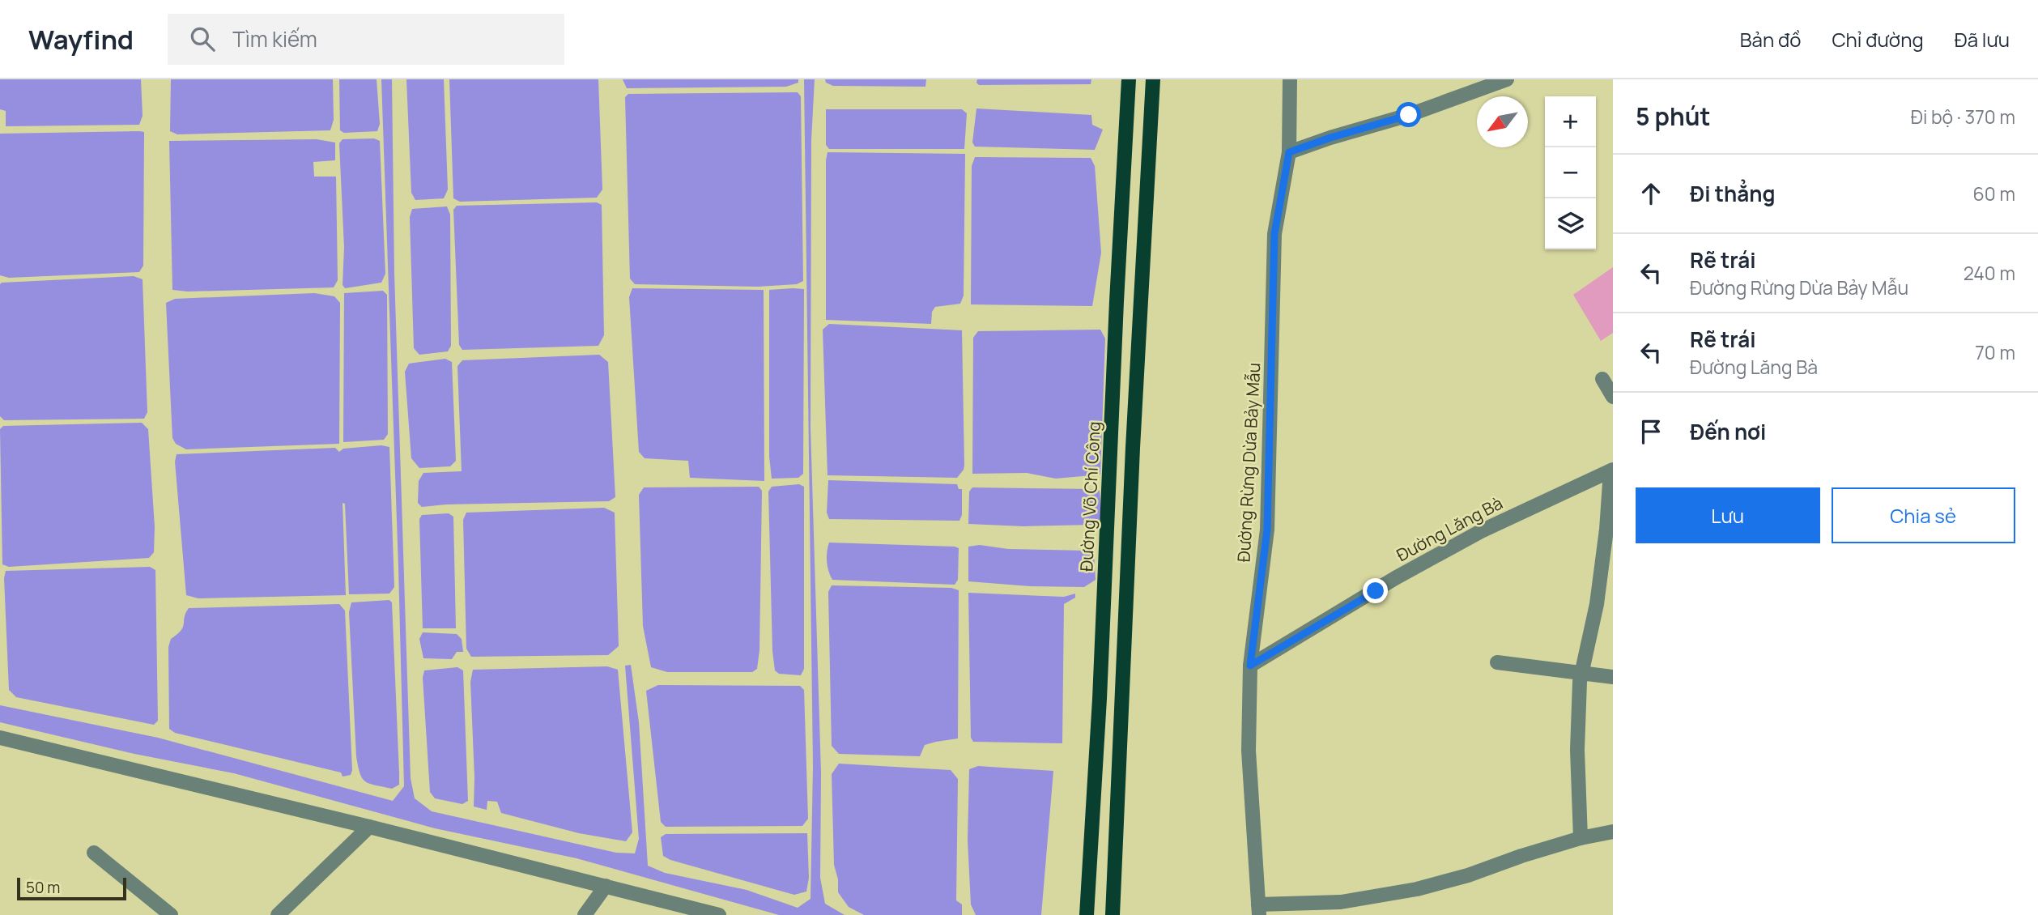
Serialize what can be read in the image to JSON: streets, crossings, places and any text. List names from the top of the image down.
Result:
{
  "streets": {
    "main road": ["Đường Võ Chí Công"],
    "street": ["Đường Rừng Dừa Bảy Mẫu", "Đường Lăng Bà"]
  },
  "crossings": [
    ["Đường Rừng Dừa Bảy Mẫu", "Đường Lăng Bà"]
  ],
  "scale_bar": "50 m",
  "north": "bottom left",
  "page": {
    "header": "Wayfind",
    "search": "Tìm kiếm",
    "nav": ["Bản đồ", "Chỉ đường", "Đã lưu"],
    "heading": ["5 phút", "Đi bộ · 370 m"],
    "map_buttons": ["+", "−"],
    "list": [
      ["Đi thẳng", "60 m"],
      ["Rẽ trái", "Đường Rừng Dừa Bảy Mẫu", "240 m"],
      ["Rẽ trái", "Đường Lăng Bà", "70 m"],
      "Đến nơi"
    ],
    "buttons": ["Lưu", "Chia sẻ"],
    "scale": "50 m"
  }
}
